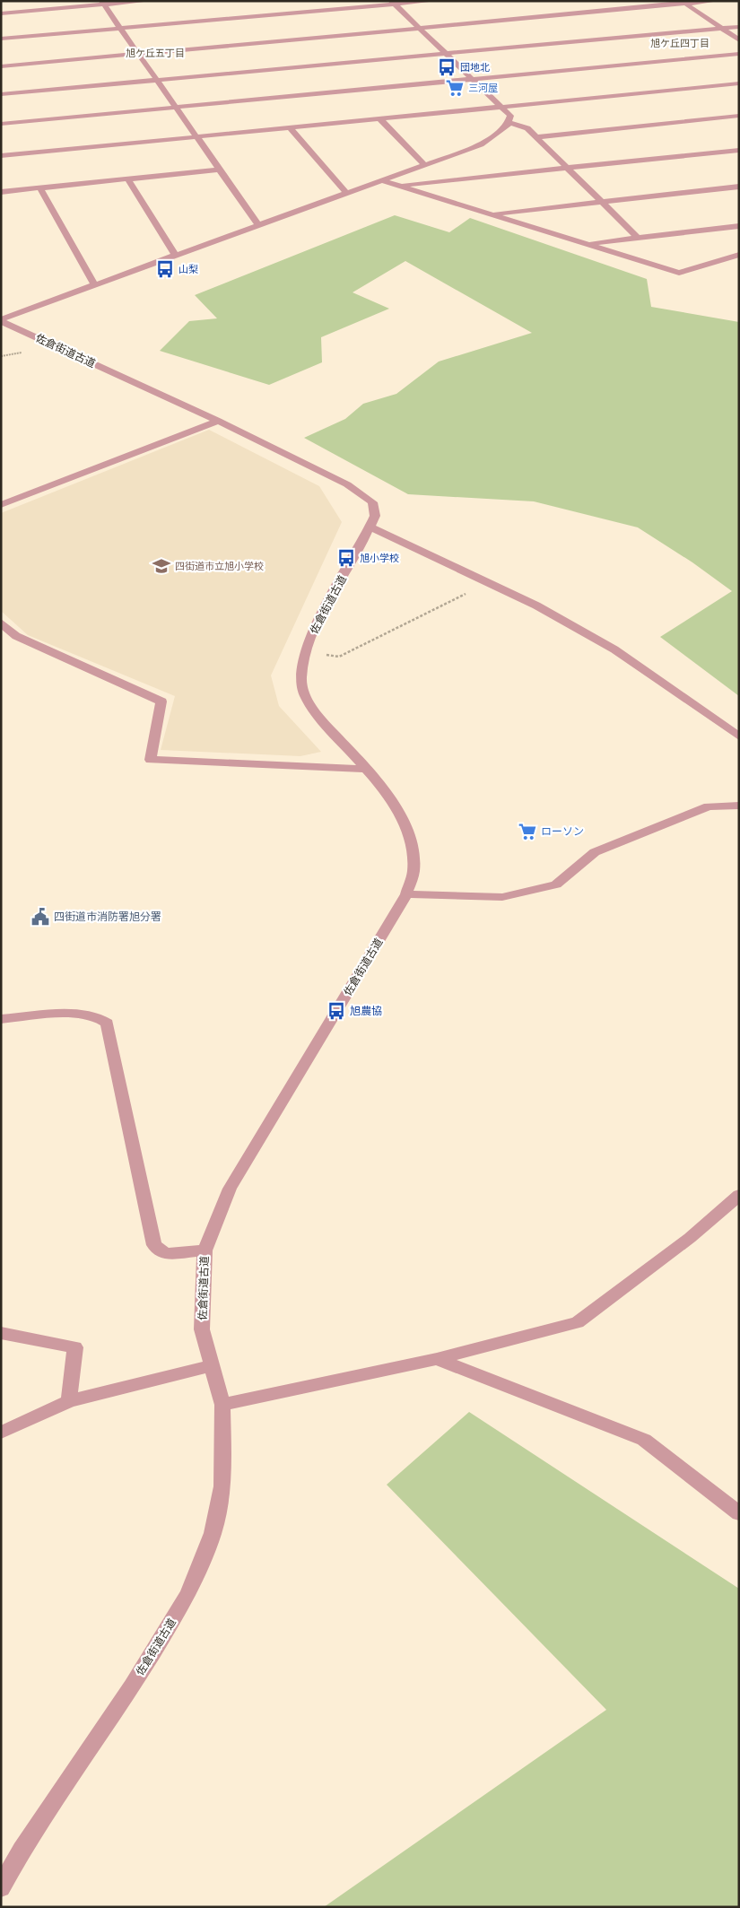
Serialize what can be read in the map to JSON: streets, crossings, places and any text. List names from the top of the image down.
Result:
{
  "streets": {
    "street": ["佐倉街道古道"]
  },
  "districts": ["旭ケ丘四丁目", "旭ケ丘五丁目"],
  "places": {
    "bus stop": [
      "団地北",
      "山梨",
      "旭小学校",
      "旭農協"
    ],
    "supermarket": ["三河屋", "ローソン"],
    "school or university": ["四街道市立旭小学校"],
    "public building": ["四街道市消防署旭分署"]
  }
}
